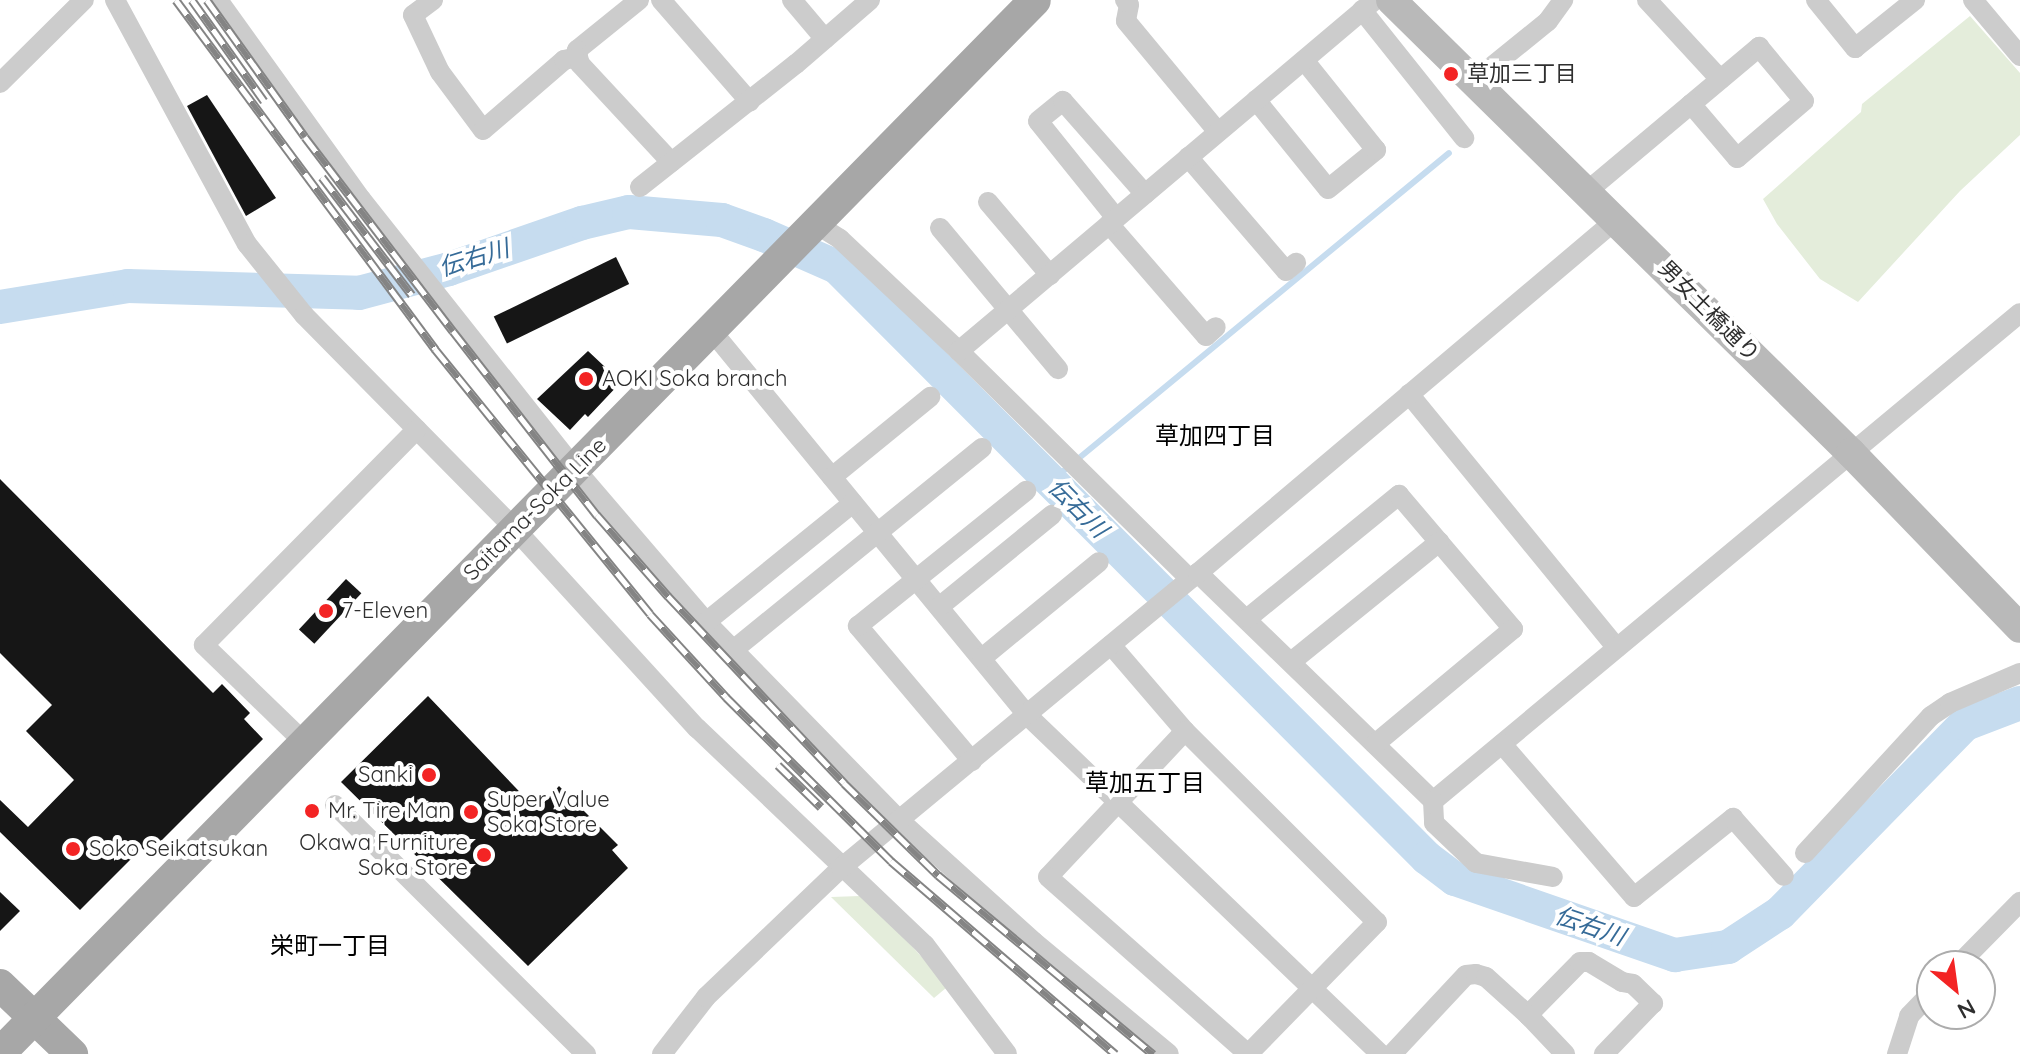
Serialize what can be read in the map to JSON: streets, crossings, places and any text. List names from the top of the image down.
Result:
{
  "streets": {
    "main road": ["Saitama-Soka Line"],
    "street": ["男女土橋通り"]
  },
  "districts": ["草加四丁目", "草加五丁目", "栄町一丁目"],
  "water": ["伝右川"],
  "places": [
    "草加三丁目",
    "AOKI Soka branch",
    "7-Eleven",
    "Sanki",
    "Mr. Tire Man",
    "Super Value Soka Store",
    "Soko Seikatsukan",
    "Okawa Furniture Soka Store"
  ],
  "north": "bottom right"
}
